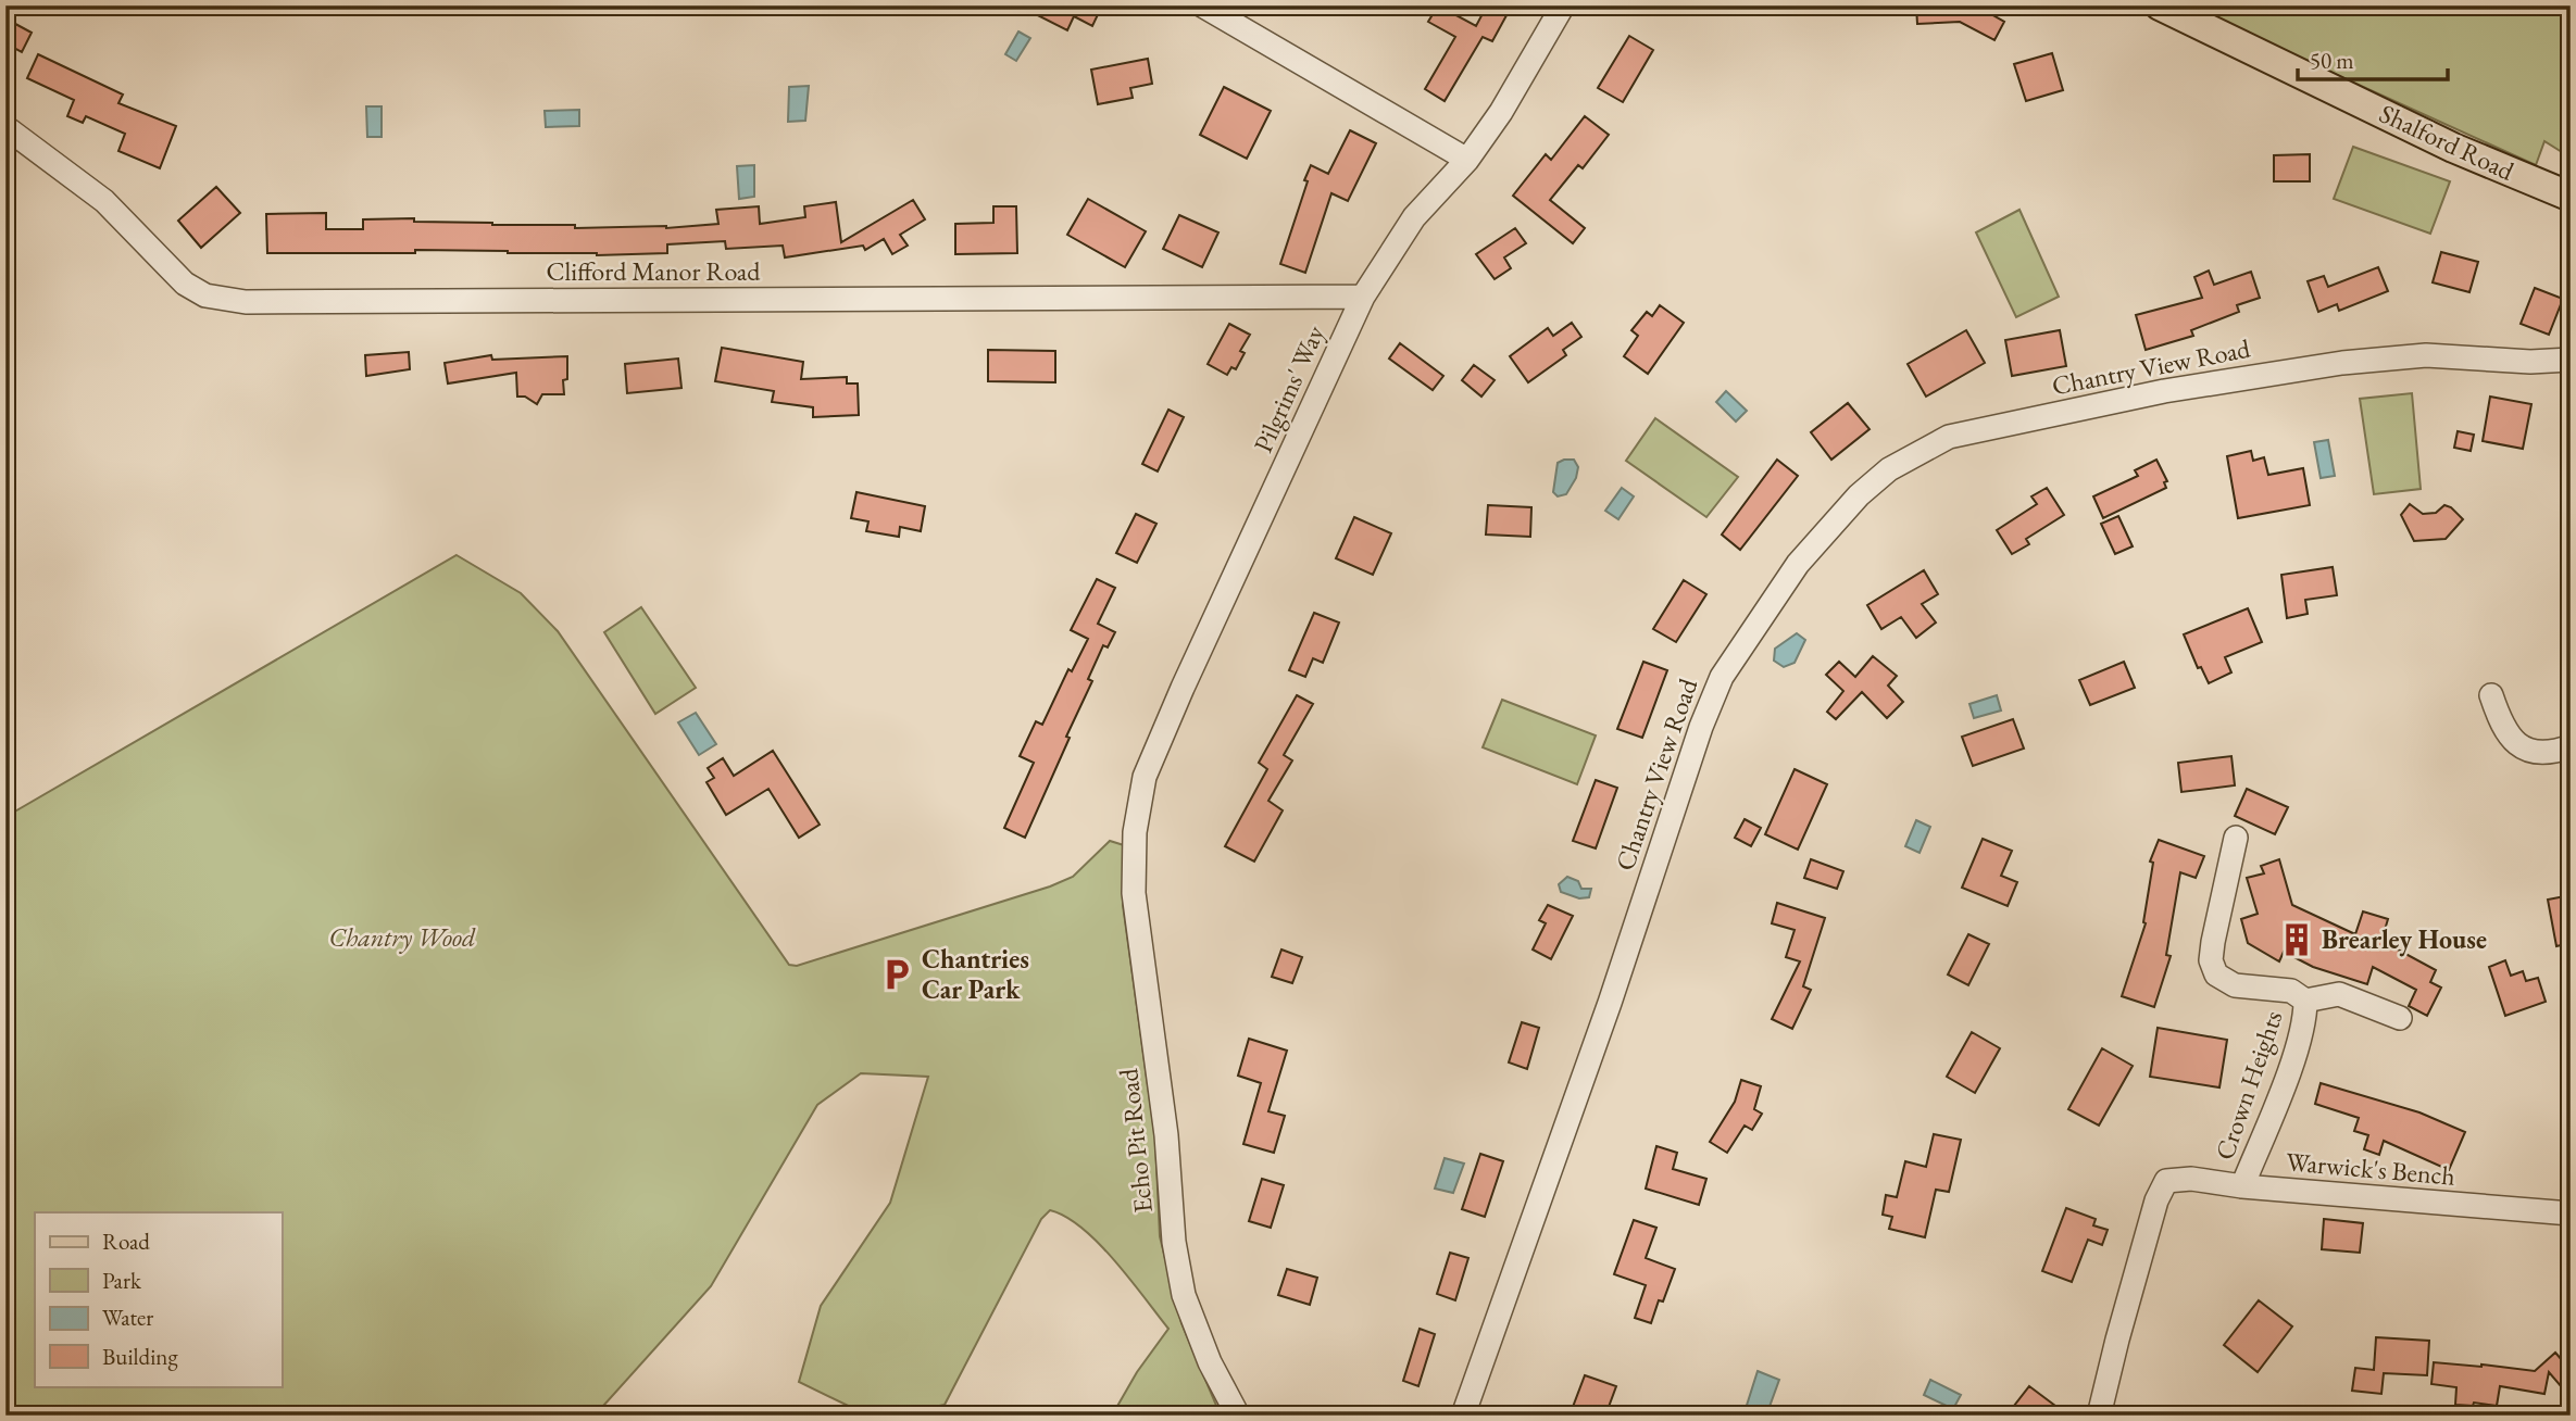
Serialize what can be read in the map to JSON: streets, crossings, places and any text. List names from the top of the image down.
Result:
{
  "streets": {
    "main road": ["Shalford Road"],
    "street": [
      "Clifford Manor Road",
      "Chantry View Road",
      "Pilgrims' Way",
      "Crown Heights",
      "Echo Pit Road",
      "Warwick's Bench"
    ]
  },
  "crossings": [
    ["Clifford Manor Road", "Pilgrims' Way"],
    ["Pilgrims' Way", "Echo Pit Road"],
    ["Crown Heights", "Warwick's Bench"]
  ],
  "parks": ["Chantry Wood"],
  "places": {
    "building": ["Brearley House"],
    "parking": ["Chantries Car Park"]
  },
  "legend": [
    "Road",
    "Park",
    "Water",
    "Building"
  ],
  "scale_bar": "50 m"
}
